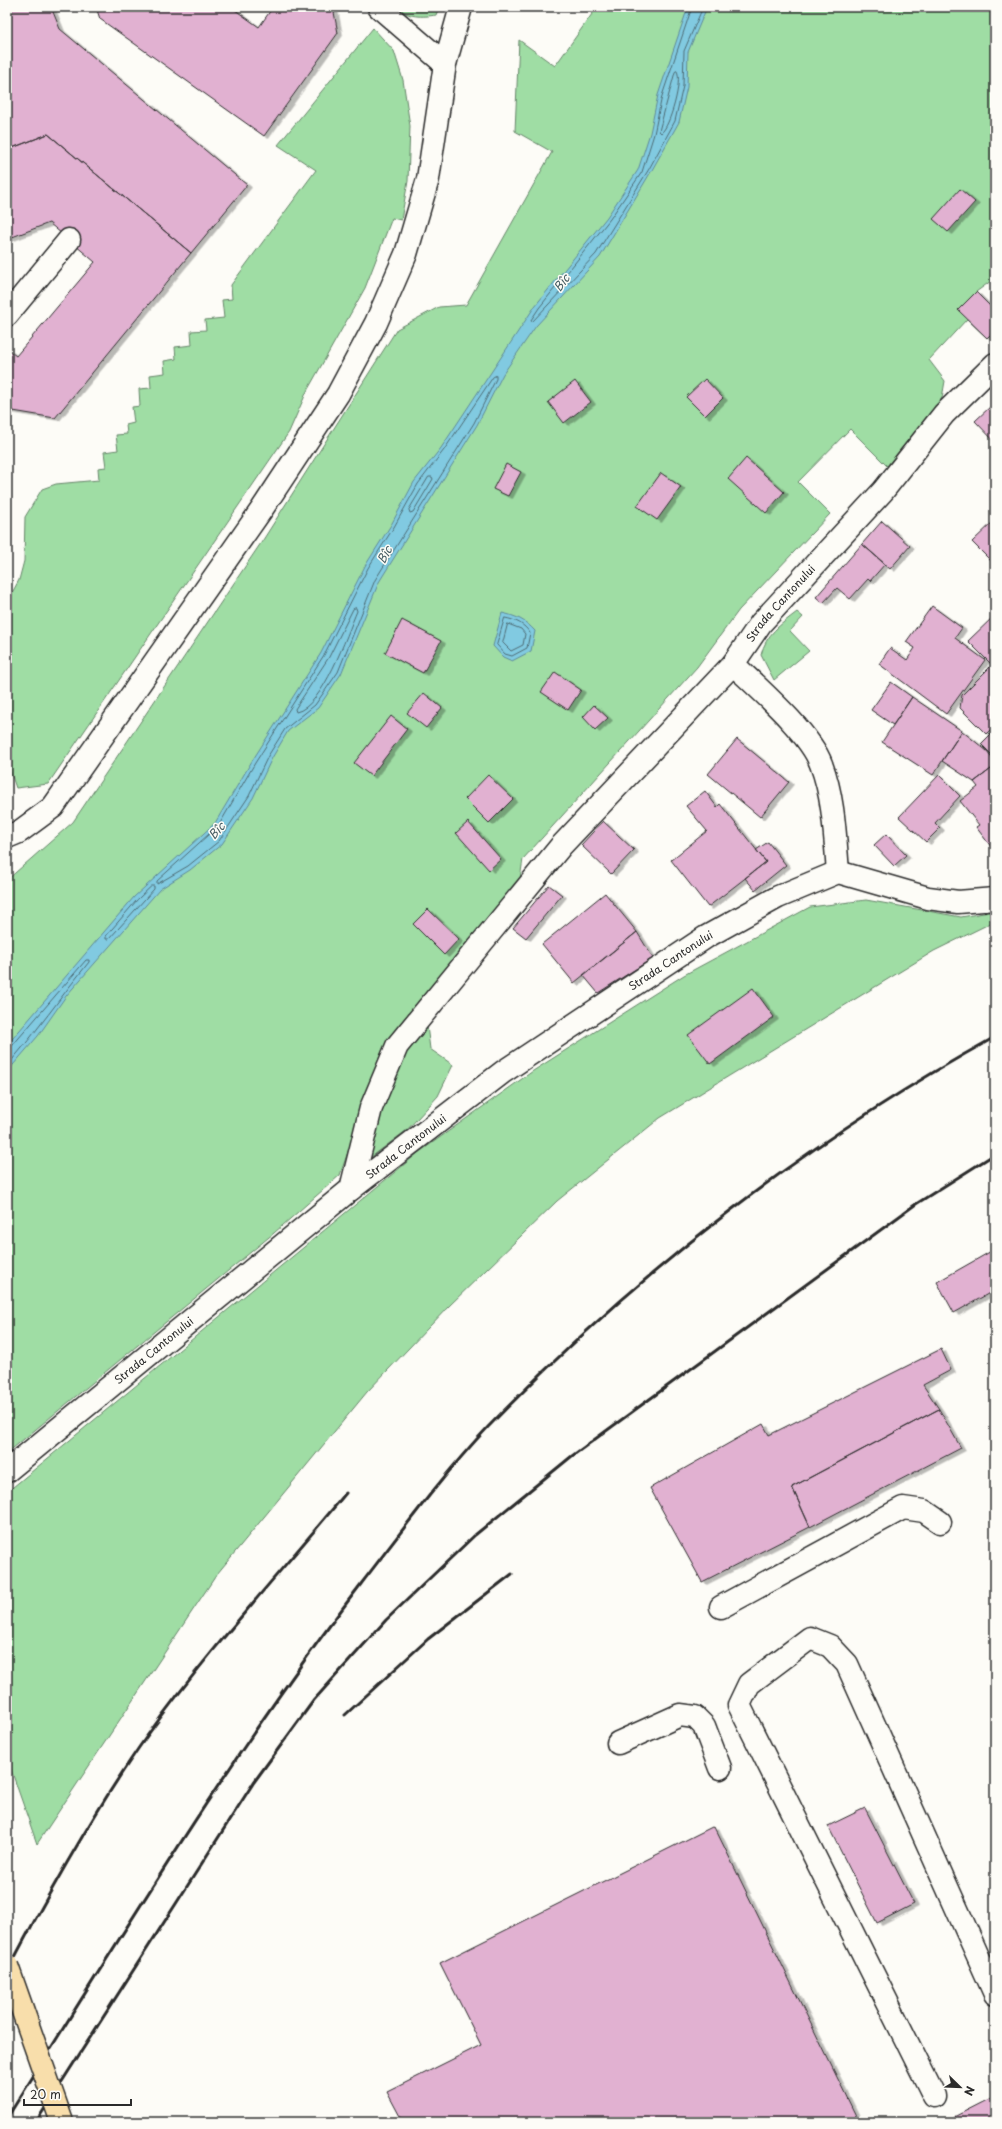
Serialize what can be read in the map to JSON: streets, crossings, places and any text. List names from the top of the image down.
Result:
{
  "streets": {
    "street": ["Strada Cantonului"]
  },
  "water": ["Bîc"],
  "scale_bar": "20 m",
  "north": "bottom right"
}
